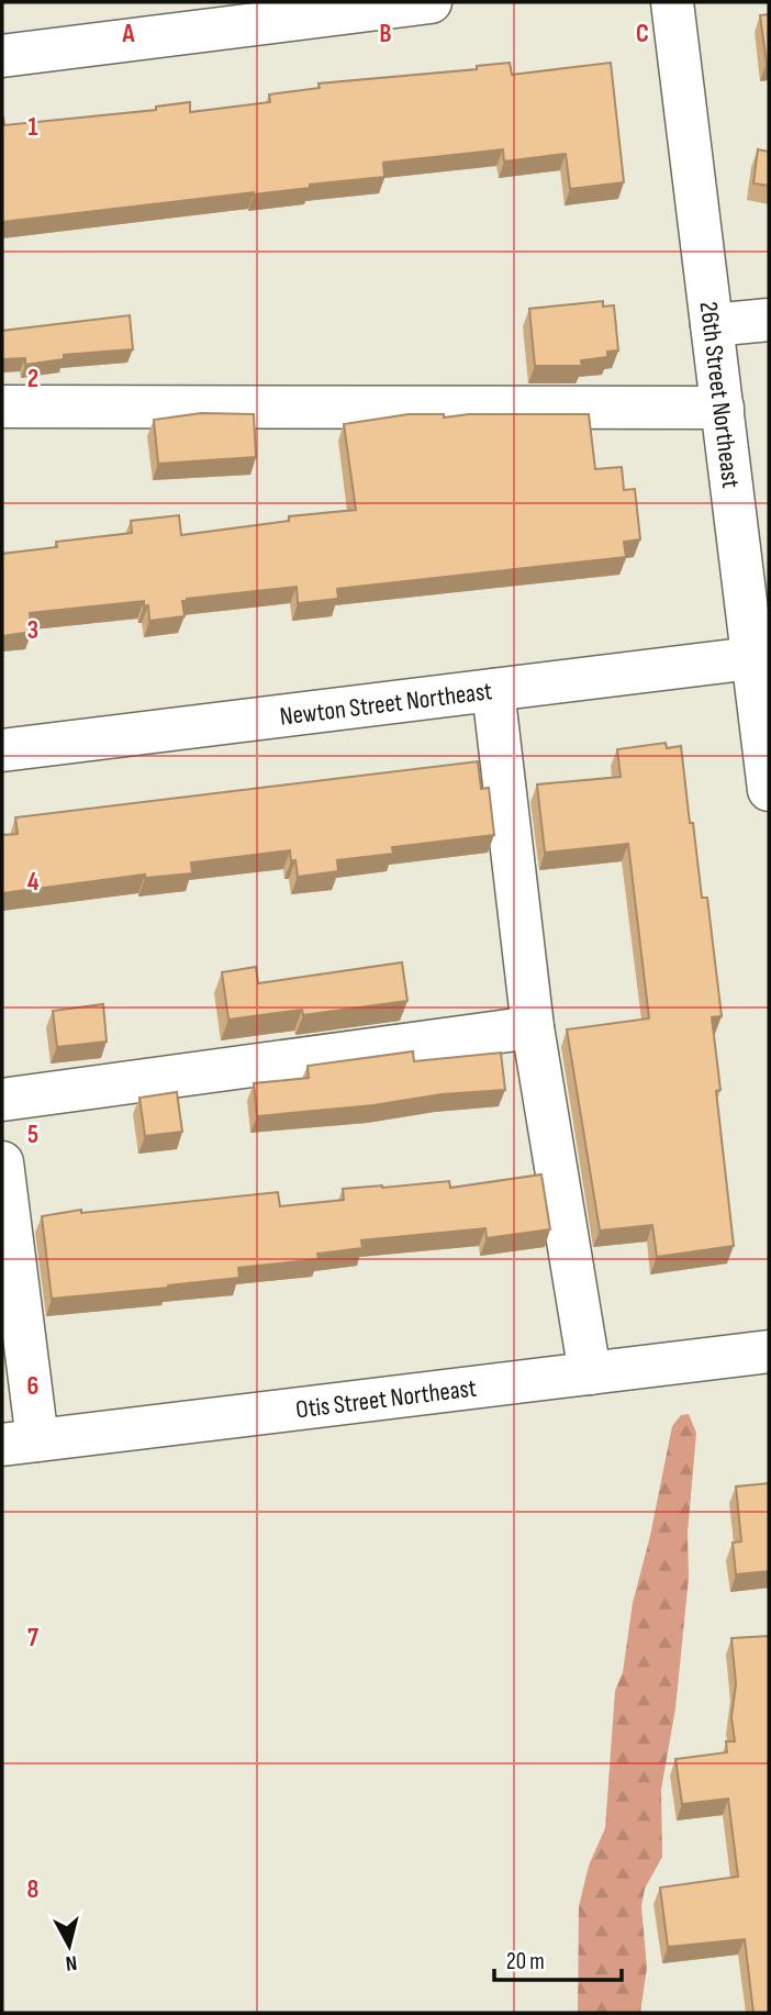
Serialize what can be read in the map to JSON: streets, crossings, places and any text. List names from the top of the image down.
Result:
{
  "streets": {
    "street": ["26th Street Northeast", "Newton Street Northeast", "Otis Street Northeast"]
  },
  "crossings": [
    ["26th Street Northeast", "Newton Street Northeast"]
  ],
  "scale_bar": "20 m",
  "north": "bottom",
  "grid": {
    "columns": ["A", "B", "C"],
    "rows": [
      "1",
      "2",
      "3",
      "4",
      "5",
      "6",
      "7",
      "8"
    ]
  }
}
